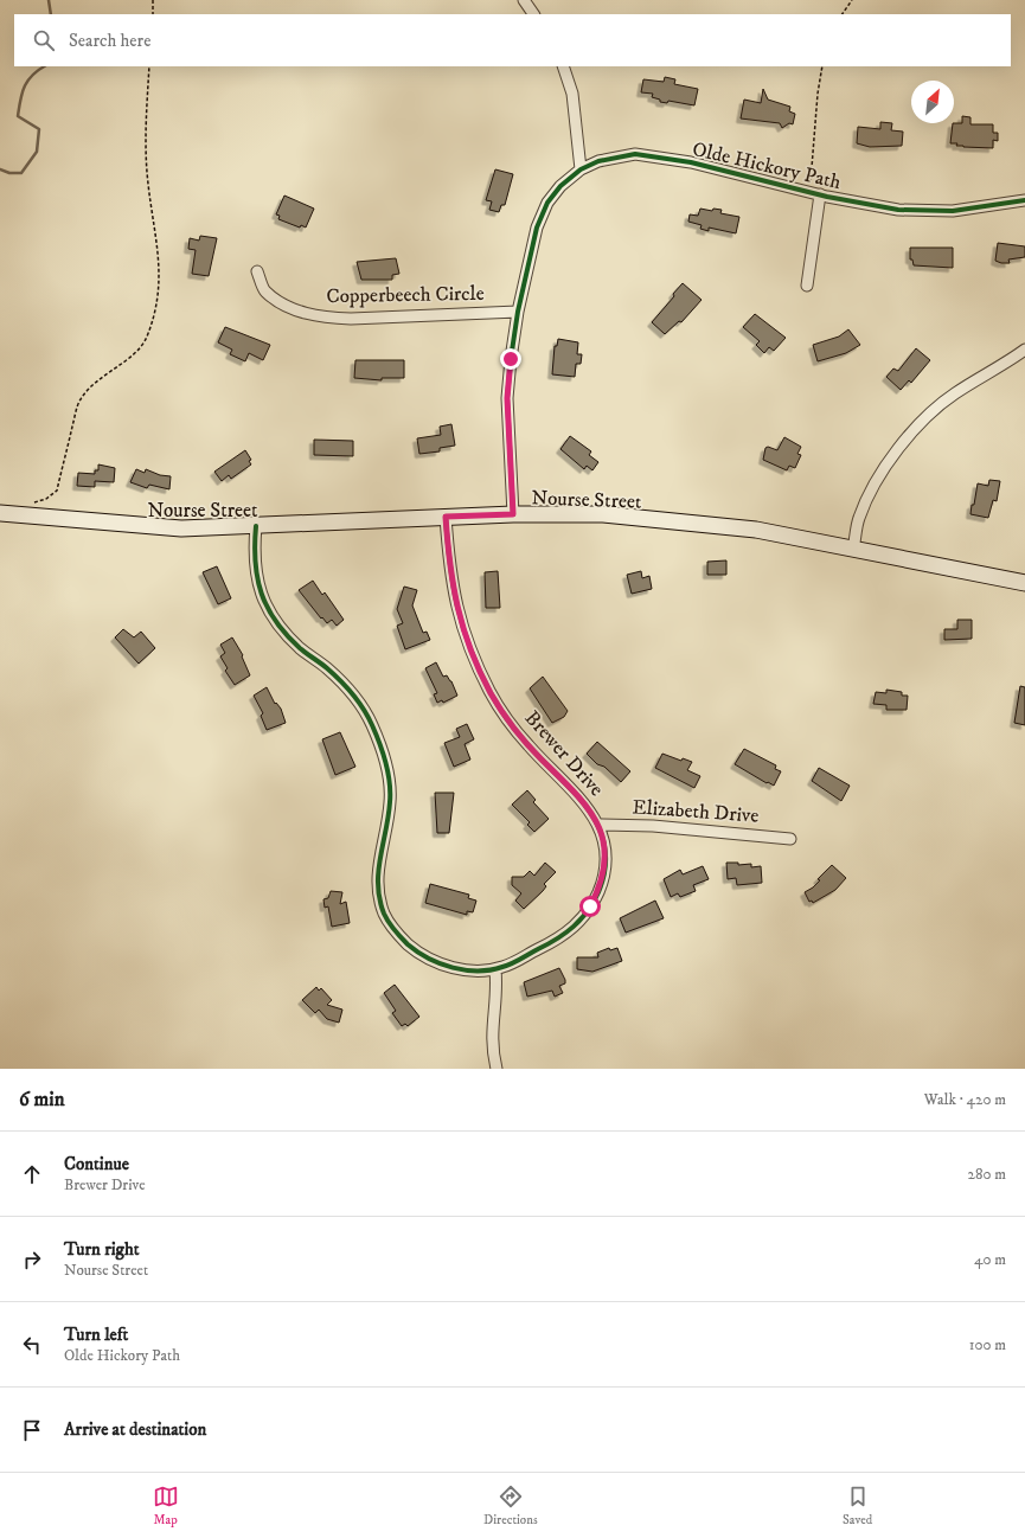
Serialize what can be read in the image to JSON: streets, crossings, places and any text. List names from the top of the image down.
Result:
{
  "streets": {
    "main road": ["Nourse Street"],
    "street": [
      "Olde Hickory Path",
      "Copperbeech Circle",
      "Brewer Drive",
      "Elizabeth Drive"
    ]
  },
  "crossings": [
    ["Olde Hickory Path", "Copperbeech Circle"],
    ["Olde Hickory Path", "Nourse Street"],
    ["Nourse Street", "Brewer Drive"],
    ["Brewer Drive", "Elizabeth Drive"]
  ],
  "north": "top right",
  "page": {
    "search": "Search here",
    "heading": ["6 min", "Walk · 420 m"],
    "list": [
      ["Continue", "Brewer Drive", "280 m"],
      ["Turn right", "Nourse Street", "40 m"],
      ["Turn left", "Olde Hickory Path", "100 m"],
      "Arrive at destination"
    ],
    "nav": ["Map", "Directions", "Saved"]
  }
}
